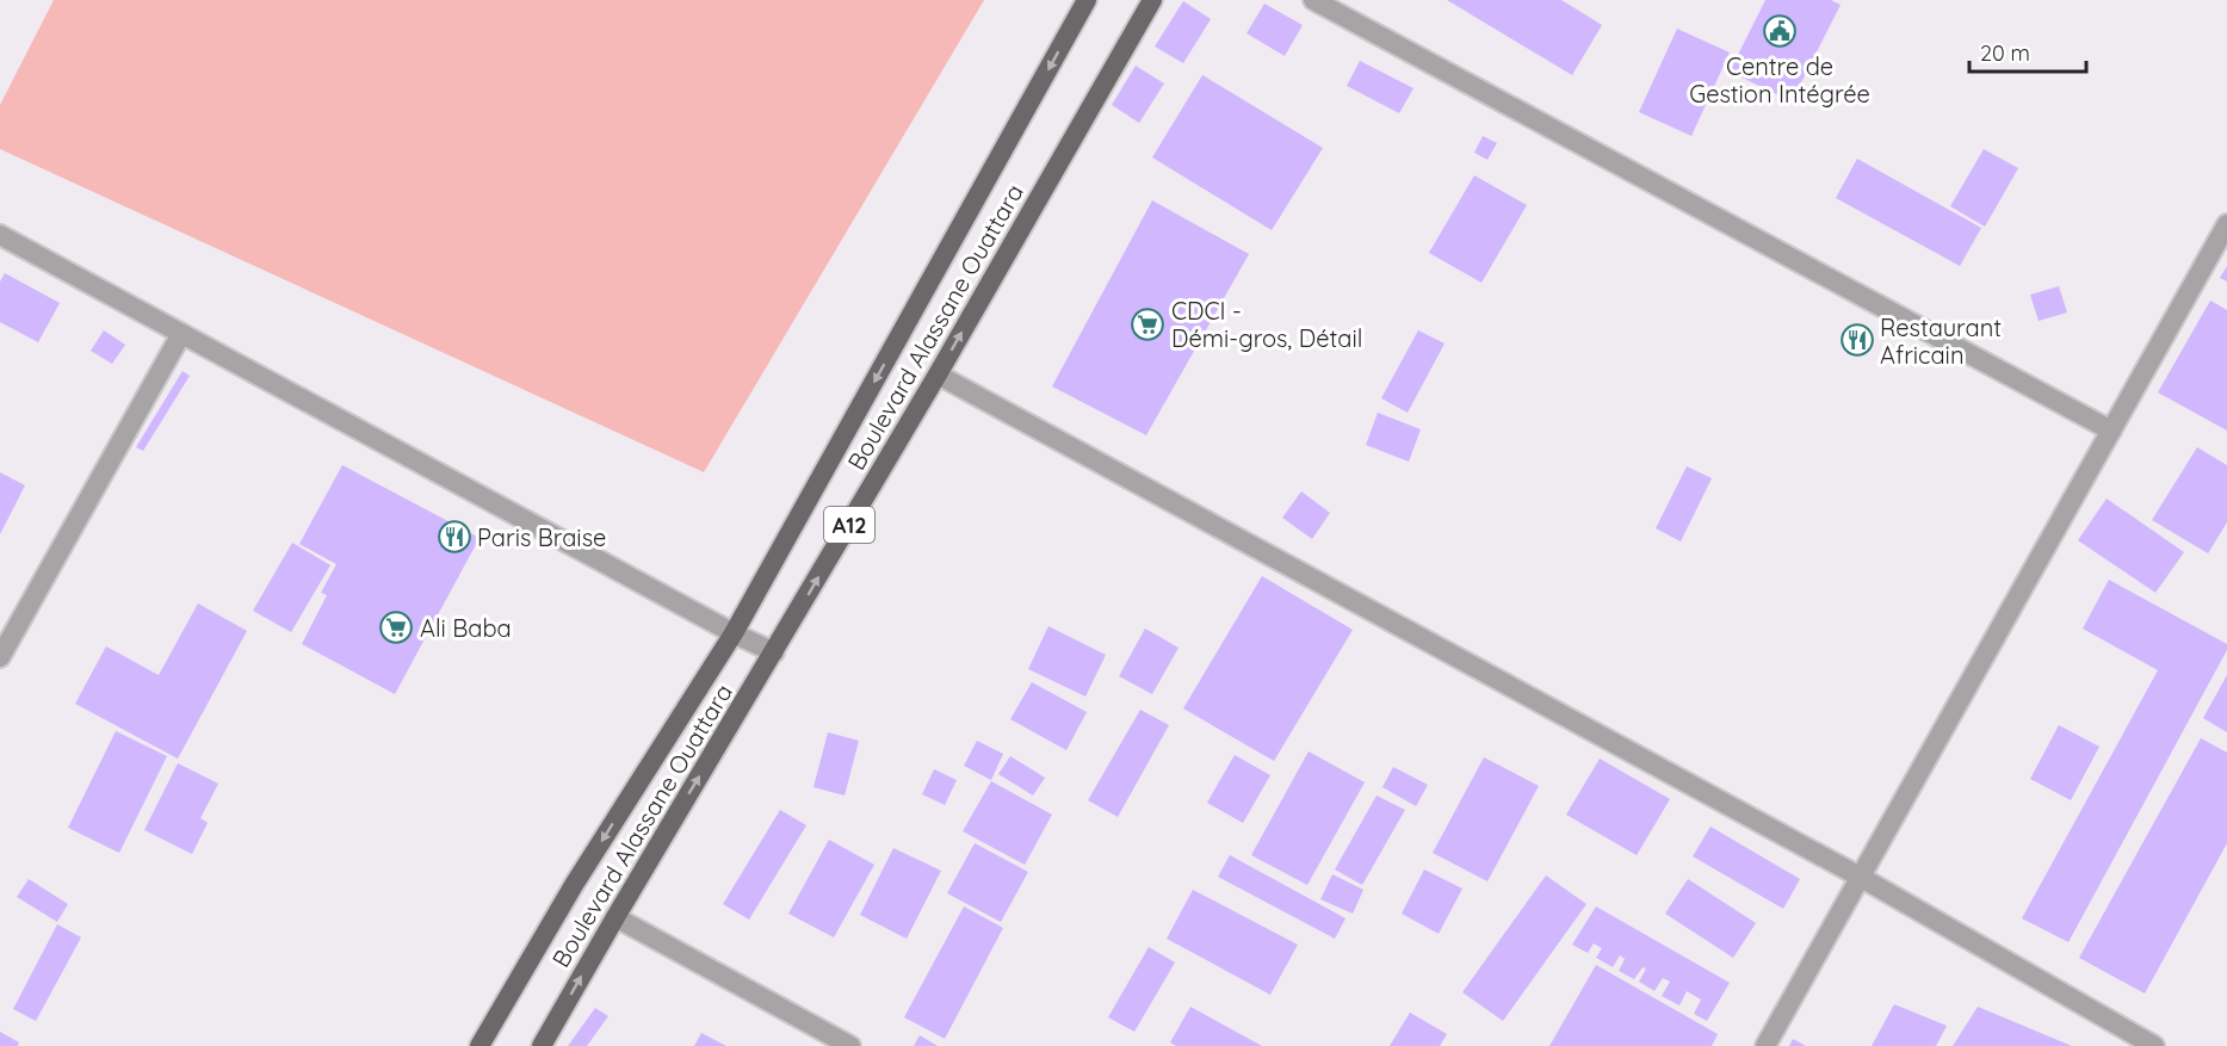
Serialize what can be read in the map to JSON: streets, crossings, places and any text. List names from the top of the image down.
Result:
{
  "streets": {
    "main road": ["Boulevard Alassane Ouattara", "A12"]
  },
  "places": {
    "public building": ["Centre de Gestion Intégrée"],
    "supermarket": ["CDCI - Démi-gros, Détail", "Ali Baba"],
    "restaurant": ["Restaurant Africain", "Paris Braise"]
  },
  "scale_bar": "20 m"
}
